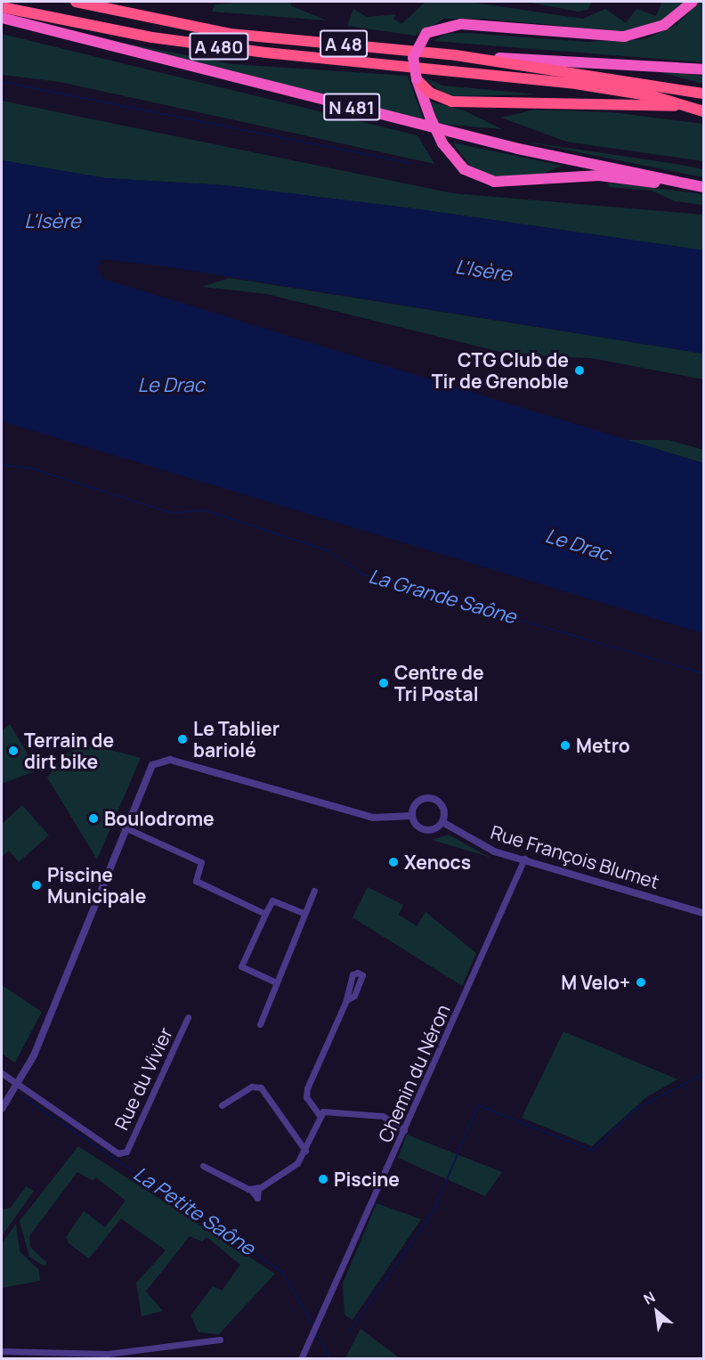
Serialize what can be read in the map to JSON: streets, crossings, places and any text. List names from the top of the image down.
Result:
{
  "streets": {
    "highway": ["A 48", "A 480", "N 481"],
    "street": ["Rue François Blumet", "Chemin du Néron", "Rue du Vivier"]
  },
  "crossings": [
    ["Rue François Blumet", "Chemin du Néron"]
  ],
  "water": [
    "L'Isère",
    "Le Drac",
    "La Grande Saône",
    "La Petite Saône"
  ],
  "places": [
    "CTG Club de Tir de Grenoble",
    "Centre de Tri Postal",
    "Le Tablier bariolé",
    "Metro",
    "Terrain de dirt bike",
    "Boulodrome",
    "Xenocs",
    "Piscine Municipale",
    "M Velo+",
    "Piscine"
  ],
  "north": "top left"
}
